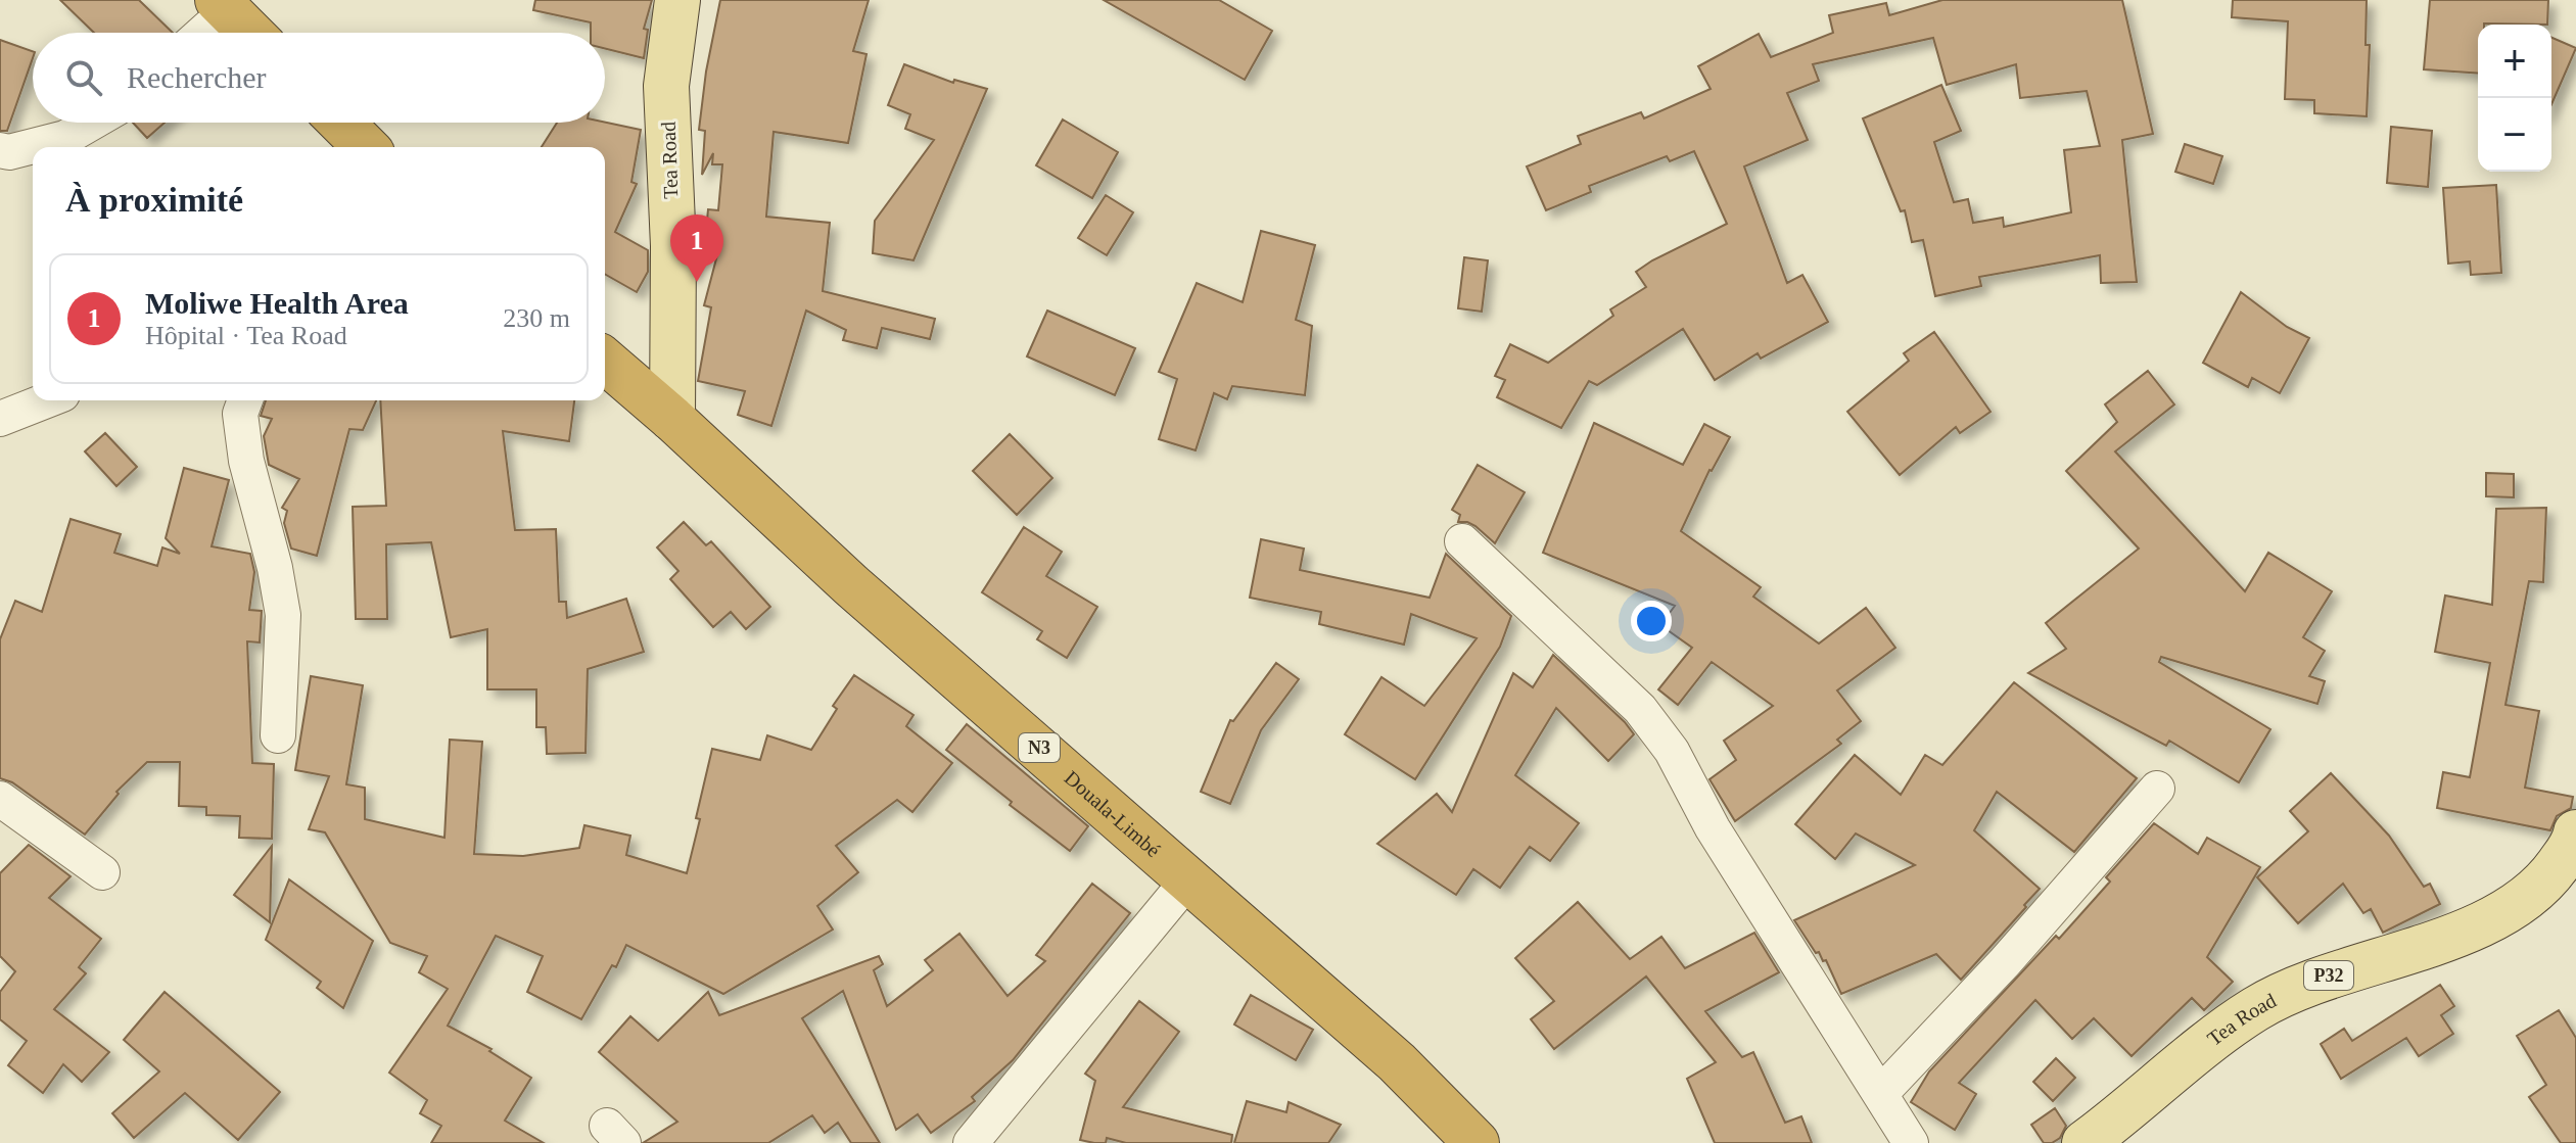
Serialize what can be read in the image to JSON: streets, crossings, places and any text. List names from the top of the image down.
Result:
{
  "streets": {
    "highway": ["N3", "Douala-Limbé"],
    "main road": ["Tea Road", "P32"]
  },
  "crossings": [
    ["Tea Road", "Douala-Limbé"]
  ],
  "page": {
    "map_buttons": ["+", "−"],
    "search": "Rechercher",
    "heading": "À proximité",
    "pins": "1",
    "list": [
      {
        "mark": "1",
        "name": "Moliwe Health Area",
        "note": "Hôpital · Tea Road",
        "value": "230 m"
      }
    ]
  }
}
